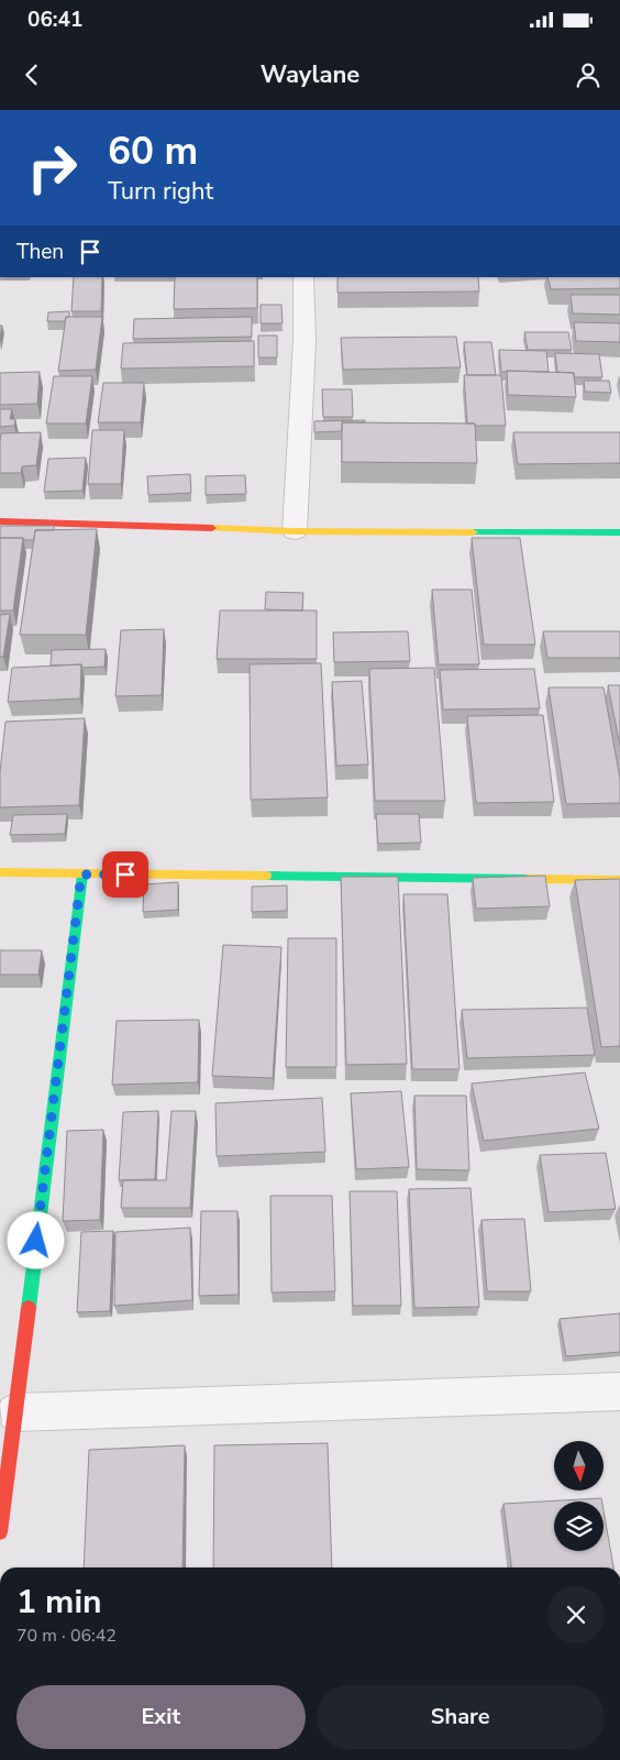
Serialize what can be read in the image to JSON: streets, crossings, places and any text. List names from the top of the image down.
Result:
{
  "north": "bottom",
  "page": {
    "status": "06:41",
    "header": "Waylane",
    "turn": ["60 m", "Turn right"],
    "then": "Then",
    "heading": ["1 min", "70 m · 06:42"],
    "buttons": ["Exit", "Share"]
  }
}
